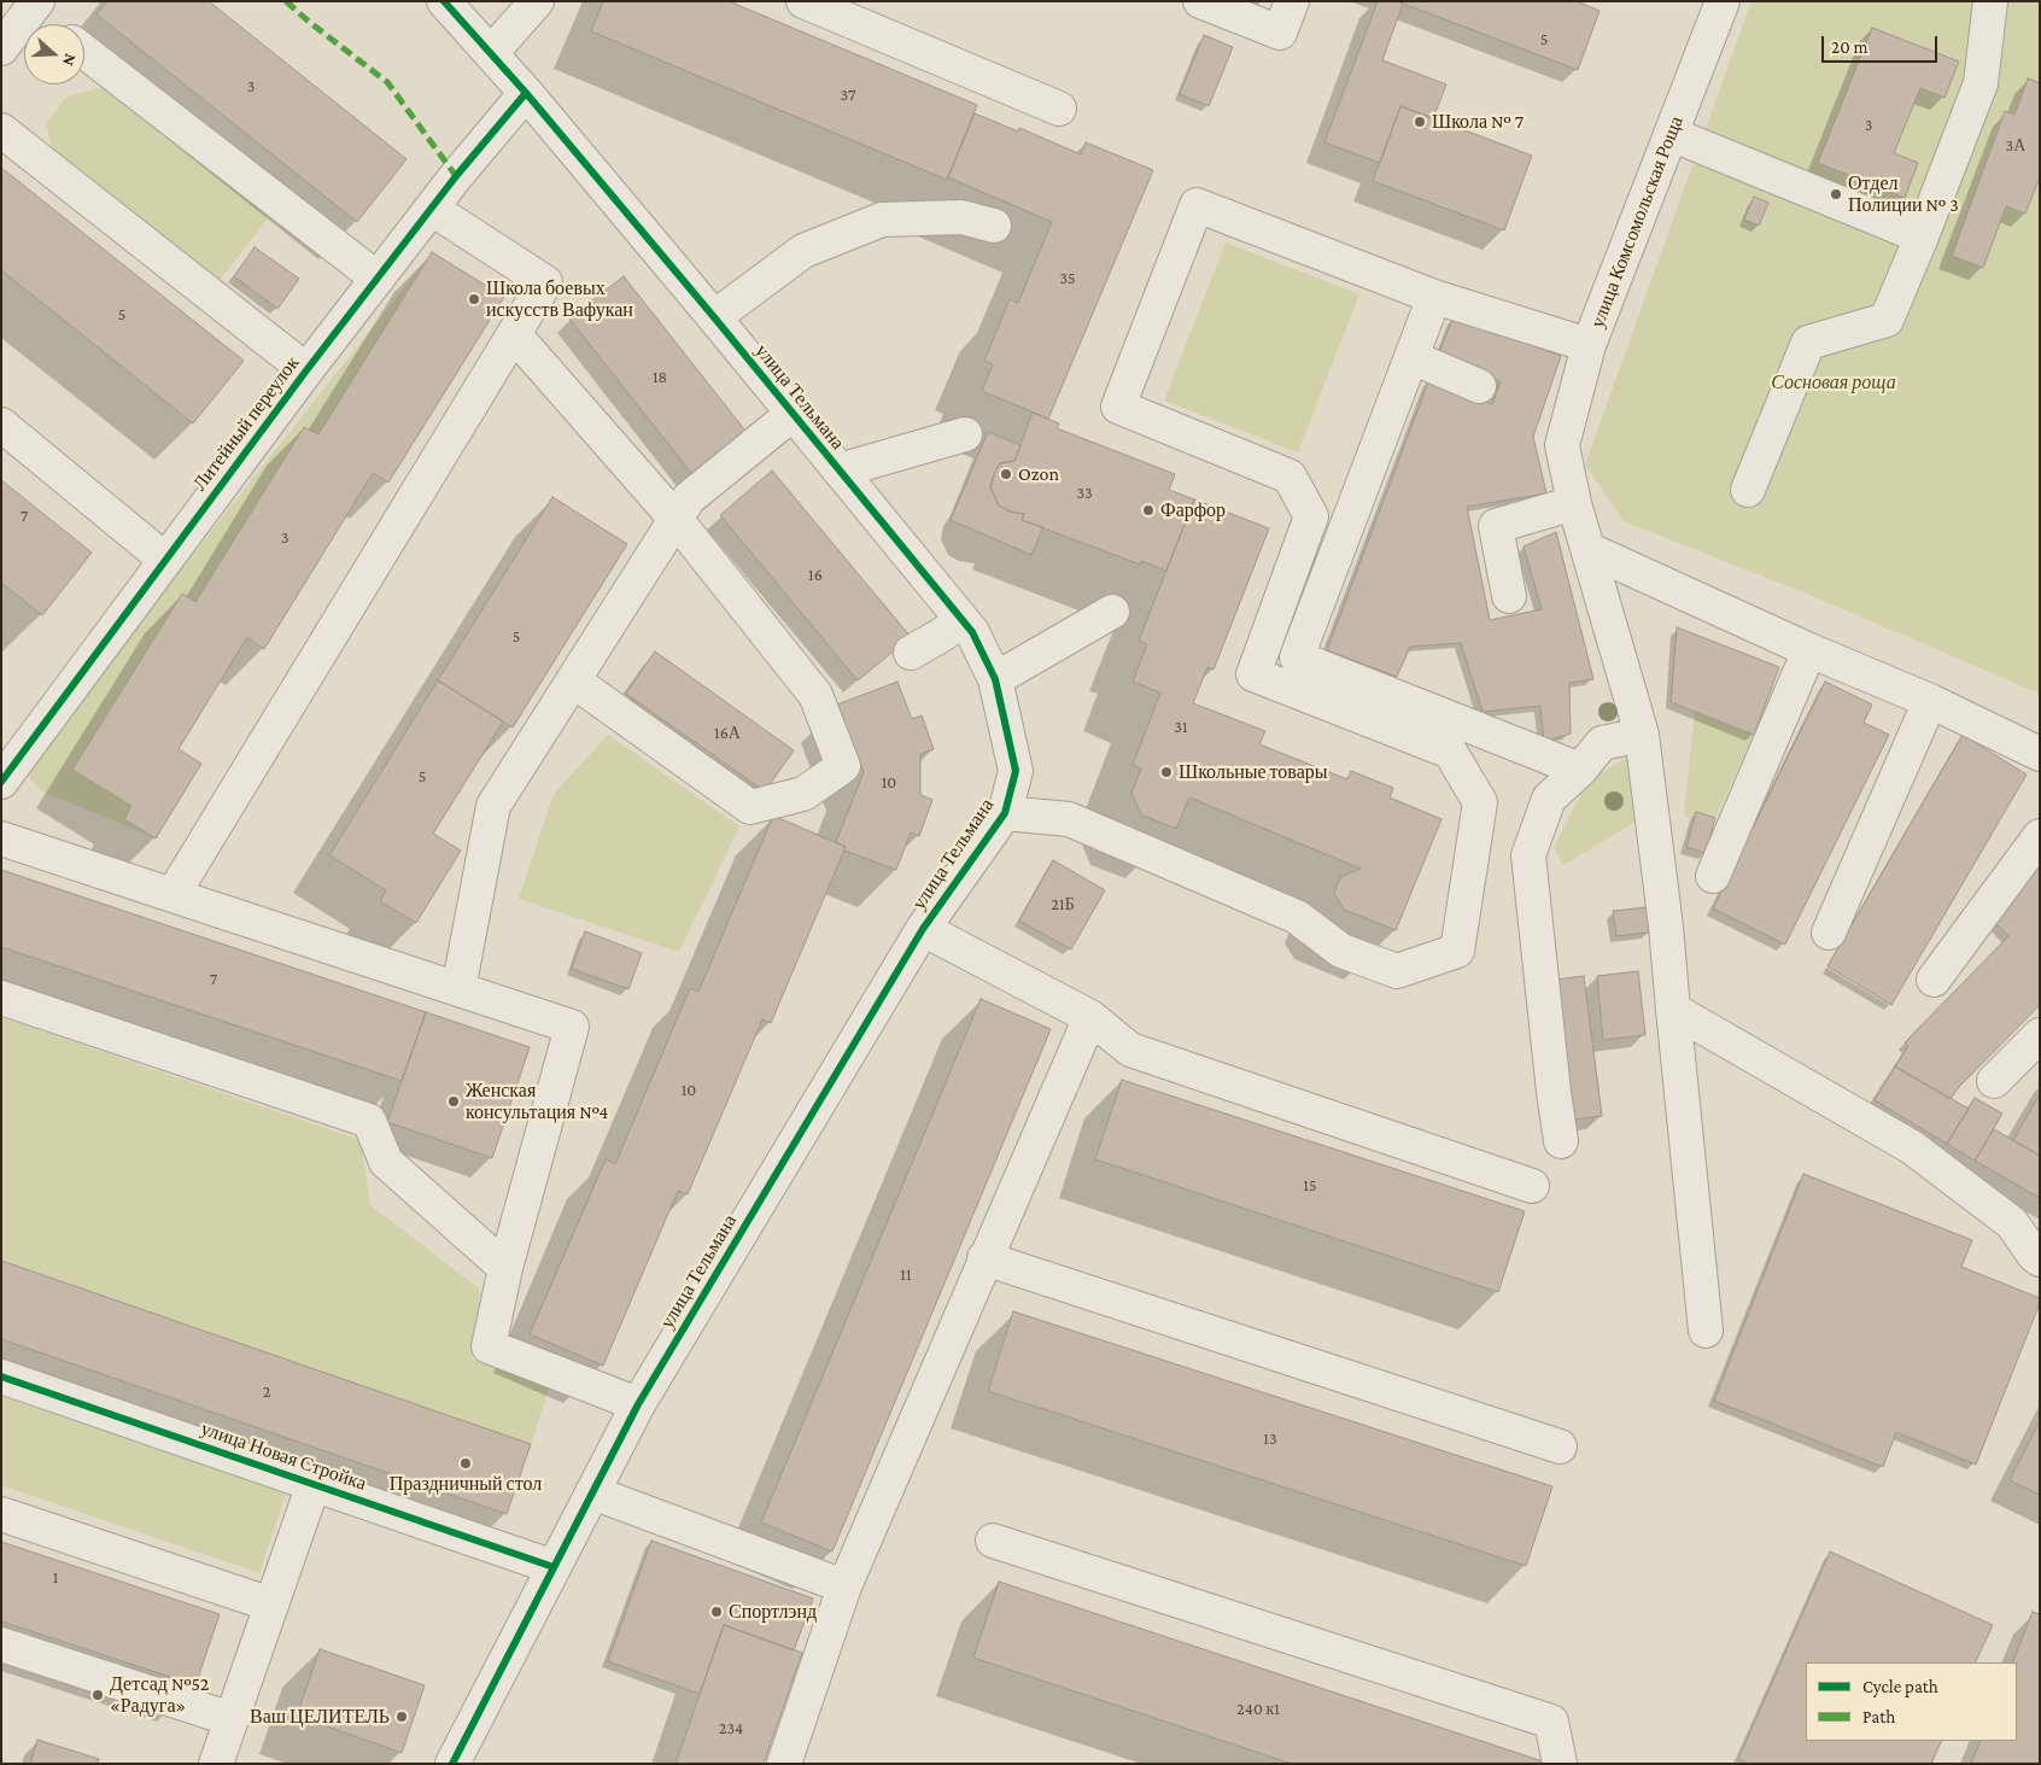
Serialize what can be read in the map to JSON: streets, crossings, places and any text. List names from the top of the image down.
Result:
{
  "streets": {
    "street": [
      "улица Комсомольская Роща",
      "улица Тельмана",
      "Литейный переулок",
      "улица Новая Стройка"
    ]
  },
  "crossings": [
    ["улица Тельмана", "Литейный переулок"],
    ["улица Тельмана", "улица Новая Стройка"]
  ],
  "parks": ["Сосновая роща"],
  "places": [
    "Школа № 7",
    "Отдел Полиции № 3",
    "Школа боевых искусств Вафукан",
    "Ozon",
    "Фарфор",
    "Школьные товары",
    "Женская консультация №4",
    "Праздничный стол",
    "Спортлэнд",
    "Детсад №52 «Радуга»",
    "Ваш ЦЕЛИТЕЛЬ"
  ],
  "house_numbers": [
    "5",
    "3",
    "37",
    "3",
    "3А",
    "35",
    "5",
    "18",
    "33",
    "7",
    "3",
    "16",
    "5",
    "31",
    "16А",
    "5",
    "10",
    "21Б",
    "7",
    "10",
    "15",
    "11",
    "2",
    "13",
    "1",
    "240 к1",
    "234"
  ],
  "legend": ["Cycle path", "Path"],
  "scale_bar": "20 m",
  "north": "right"
}
